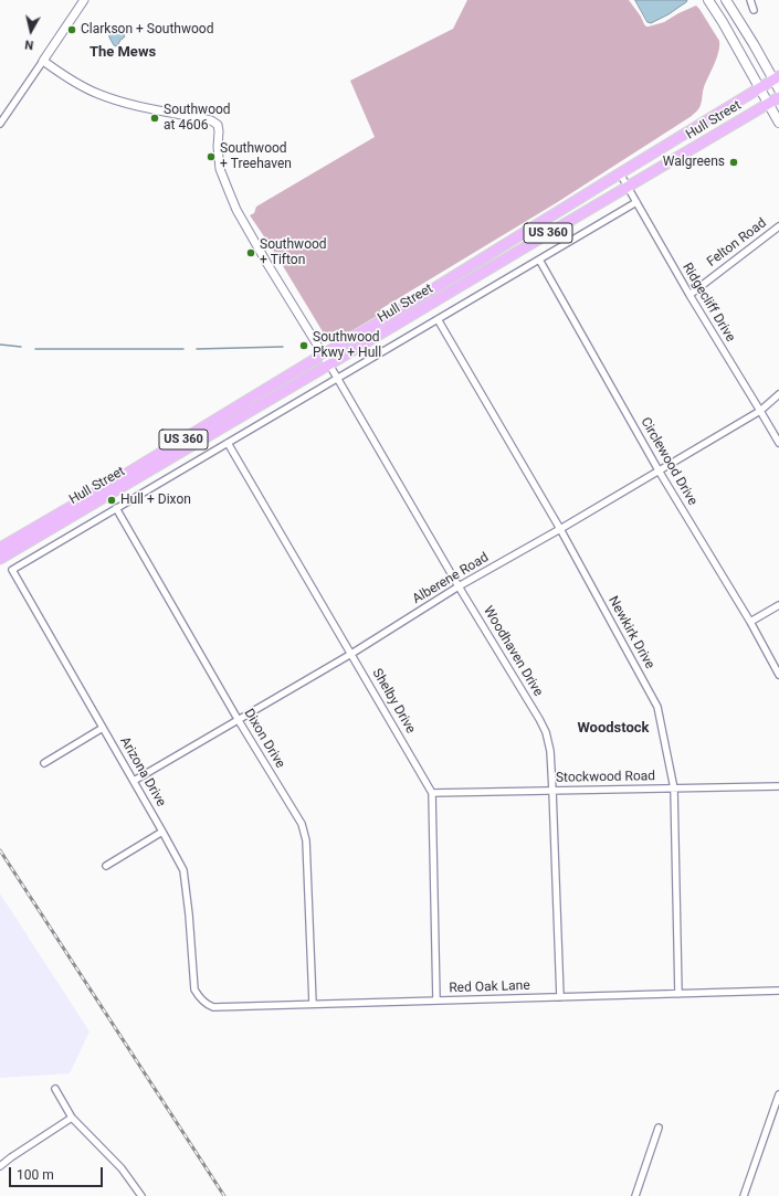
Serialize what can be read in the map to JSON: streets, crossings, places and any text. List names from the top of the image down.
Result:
{
  "streets": {
    "main road": ["Hull Street", "US 360"],
    "street": [
      "Felton Road",
      "Ridgecliff Drive",
      "Circlewood Drive",
      "Alberene Road",
      "Newkirk Drive",
      "Woodhaven Drive",
      "Shelby Drive",
      "Dixon Drive",
      "Arizona Drive",
      "Stockwood Road",
      "Red Oak Lane"
    ]
  },
  "crossings": [
    ["Hull Street", "US 360"],
    ["Hull Street", "Ridgecliff Drive"],
    ["Hull Street", "Woodhaven Drive"],
    ["US 360", "Ridgecliff Drive"],
    ["Felton Road", "Ridgecliff Drive"],
    ["Ridgecliff Drive", "Alberene Road"],
    ["Circlewood Drive", "Alberene Road"],
    ["Alberene Road", "Newkirk Drive"],
    ["Alberene Road", "Woodhaven Drive"],
    ["Alberene Road", "Shelby Drive"],
    ["Alberene Road", "Dixon Drive"],
    ["Alberene Road", "Arizona Drive"],
    ["Newkirk Drive", "Stockwood Road"],
    ["Newkirk Drive", "Red Oak Lane"],
    ["Woodhaven Drive", "Stockwood Road"],
    ["Woodhaven Drive", "Red Oak Lane"],
    ["Shelby Drive", "Stockwood Road"],
    ["Shelby Drive", "Red Oak Lane"],
    ["Dixon Drive", "Arizona Drive"],
    ["Dixon Drive", "Red Oak Lane"],
    ["Arizona Drive", "Red Oak Lane"]
  ],
  "districts": ["The Mews", "Woodstock"],
  "places": [
    "Clarkson + Southwood",
    "Southwood at 4606",
    "Southwood + Treehaven",
    "Walgreens",
    "Southwood + Tifton",
    "Southwood Pkwy + Hull",
    "Hull + Dixon"
  ],
  "scale_bar": "100 m",
  "north": "bottom"
}
